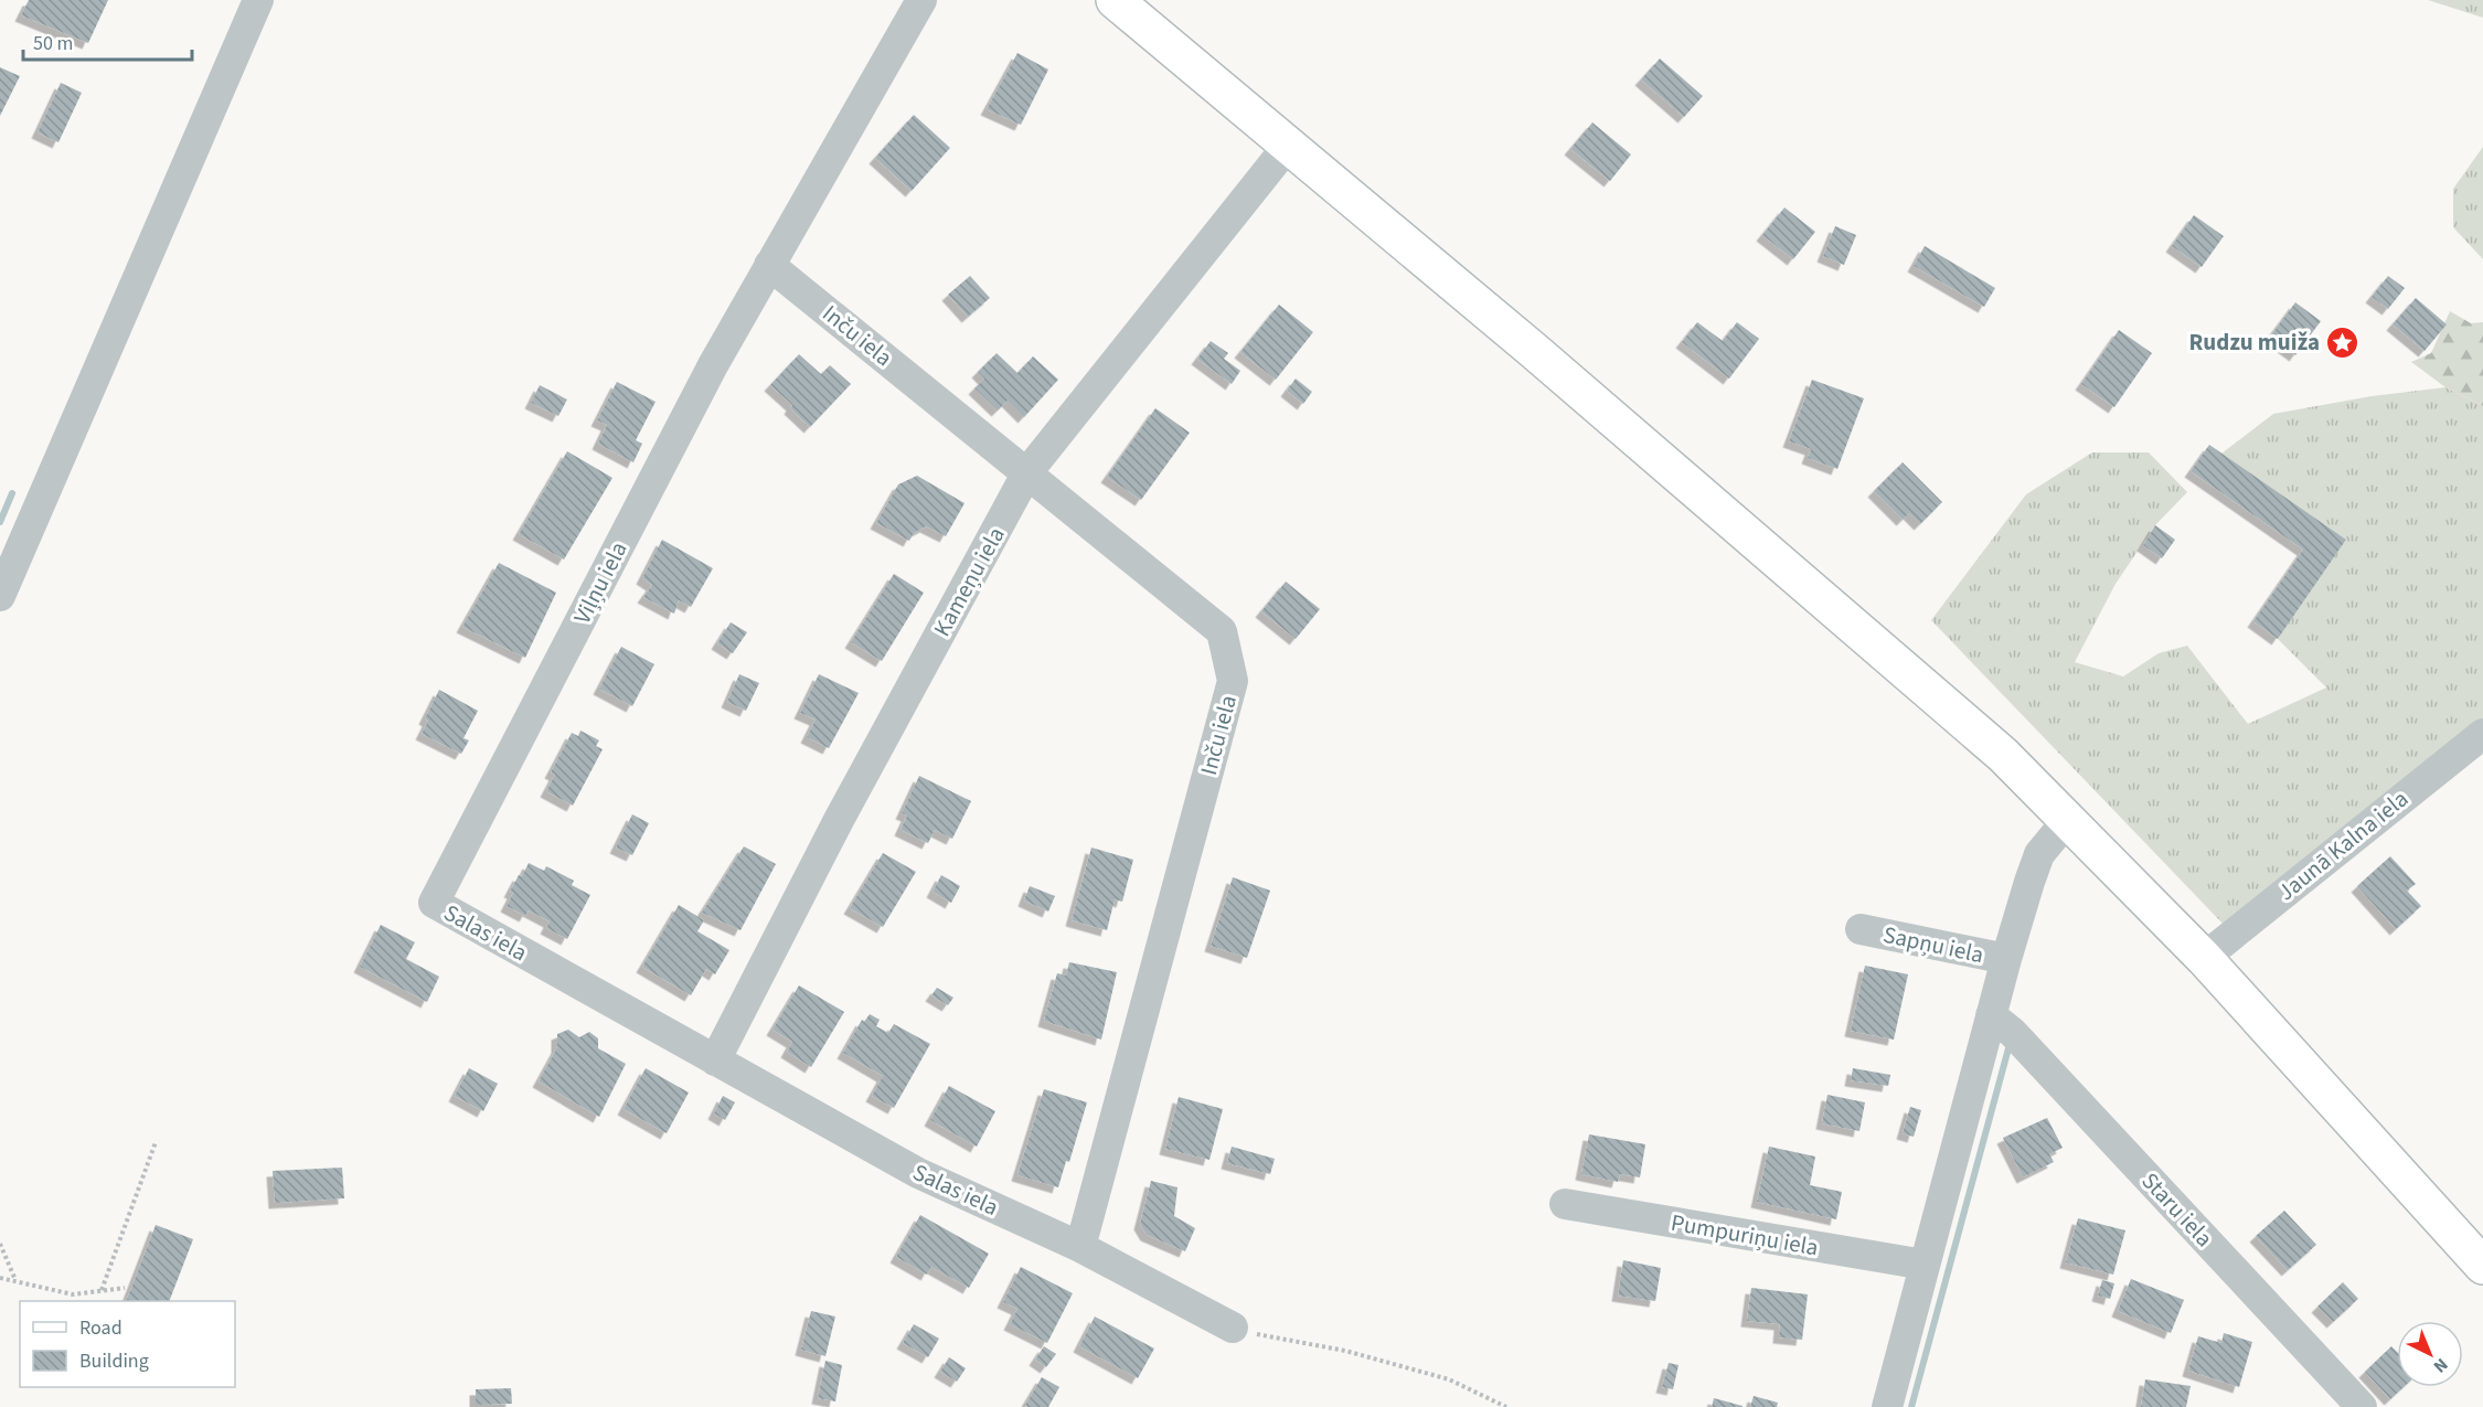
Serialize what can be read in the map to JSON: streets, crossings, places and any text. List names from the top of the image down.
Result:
{
  "streets": {
    "street": [
      "Inču iela",
      "Kameņu iela",
      "Viļņu iela",
      "Jaunā Kalna iela",
      "Salas iela",
      "Sapņu iela",
      "Staru iela",
      "Pumpuriņu iela"
    ]
  },
  "crossings": [
    ["Inču iela", "Kameņu iela"],
    ["Inču iela", "Viļņu iela"],
    ["Inču iela", "Salas iela"],
    ["Kameņu iela", "Salas iela"],
    ["Viļņu iela", "Salas iela"]
  ],
  "places": {
    "place": ["Rudzu muiža"]
  },
  "legend": ["Road", "Building"],
  "scale_bar": "50 m",
  "north": "bottom right"
}
